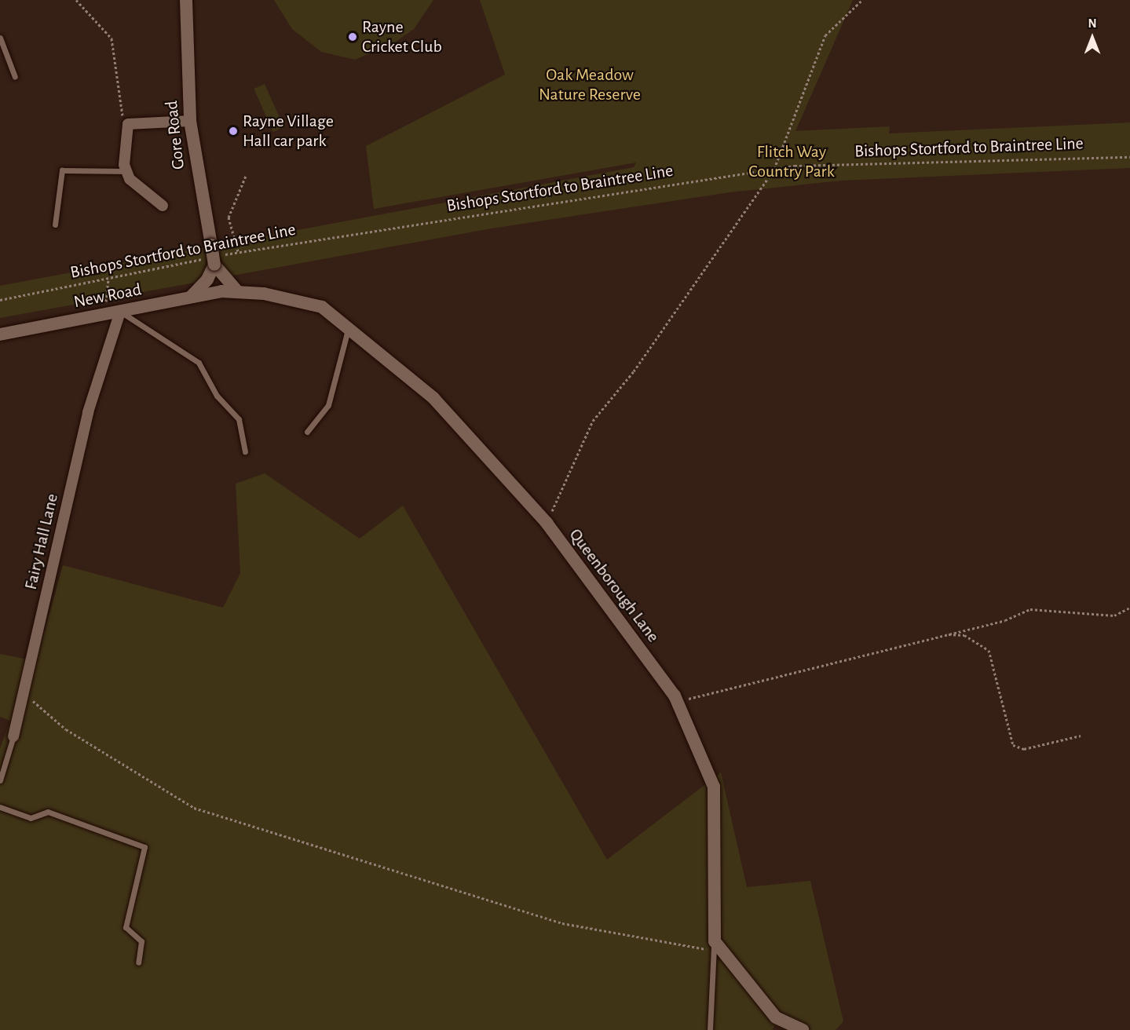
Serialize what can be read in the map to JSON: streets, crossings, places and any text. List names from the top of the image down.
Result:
{
  "streets": {
    "street": [
      "Gore Road",
      "New Road",
      "Fairy Hall Lane",
      "Queenborough Lane"
    ],
    "path": ["Bishops Stortford to Braintree Line"]
  },
  "crossings": [
    ["Gore Road", "Bishops Stortford to Braintree Line"],
    ["New Road", "Fairy Hall Lane"],
    ["New Road", "Queenborough Lane"]
  ],
  "parks": ["Oak Meadow Nature Reserve", "Flitch Way Country Park"],
  "places": ["Rayne Cricket Club", "Rayne Village Hall car park"],
  "north": "top"
}
